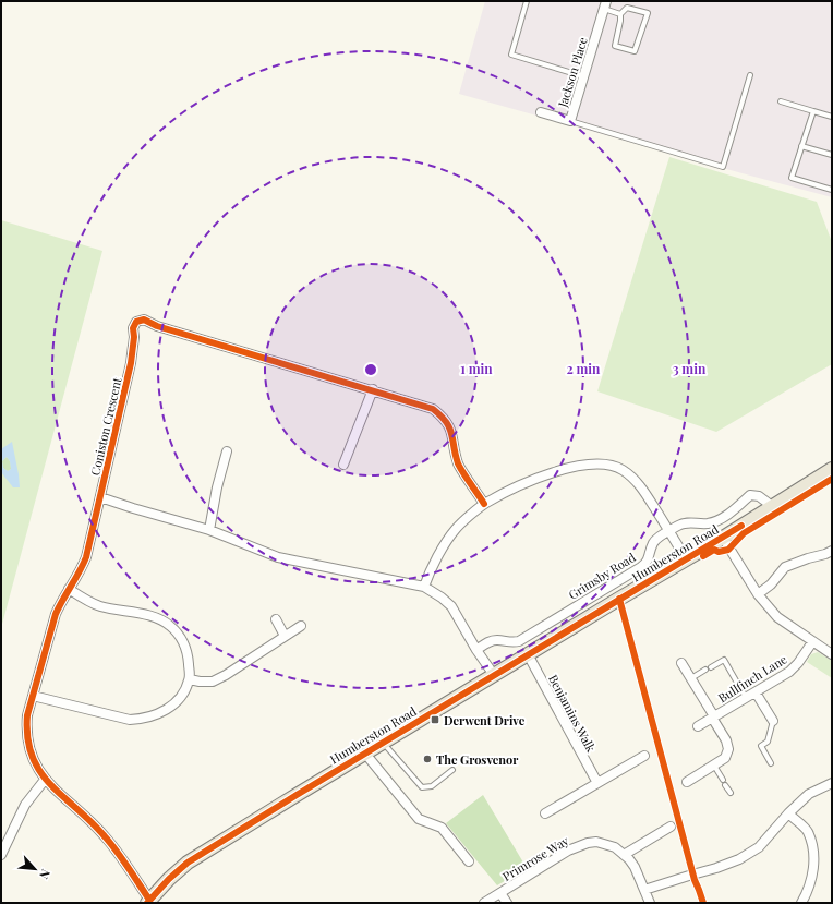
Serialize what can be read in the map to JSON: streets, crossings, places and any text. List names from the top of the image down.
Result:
{
  "streets": {
    "main road": ["Humberston Road"],
    "street": [
      "Jackson Place",
      "Coniston Crescent",
      "Grimsby Road",
      "Bullfinch Lane",
      "Benjamins Walk",
      "Primrose Way"
    ]
  },
  "crossings": [
    ["Coniston Crescent", "Humberston Road"],
    ["Humberston Road", "Grimsby Road"],
    ["Humberston Road", "Benjamins Walk"]
  ],
  "places": {
    "transit": ["Derwent Drive"],
    "other": ["The Grosvenor"]
  },
  "north": "bottom right",
  "rings": ["1 min", "2 min", "3 min"]
}
